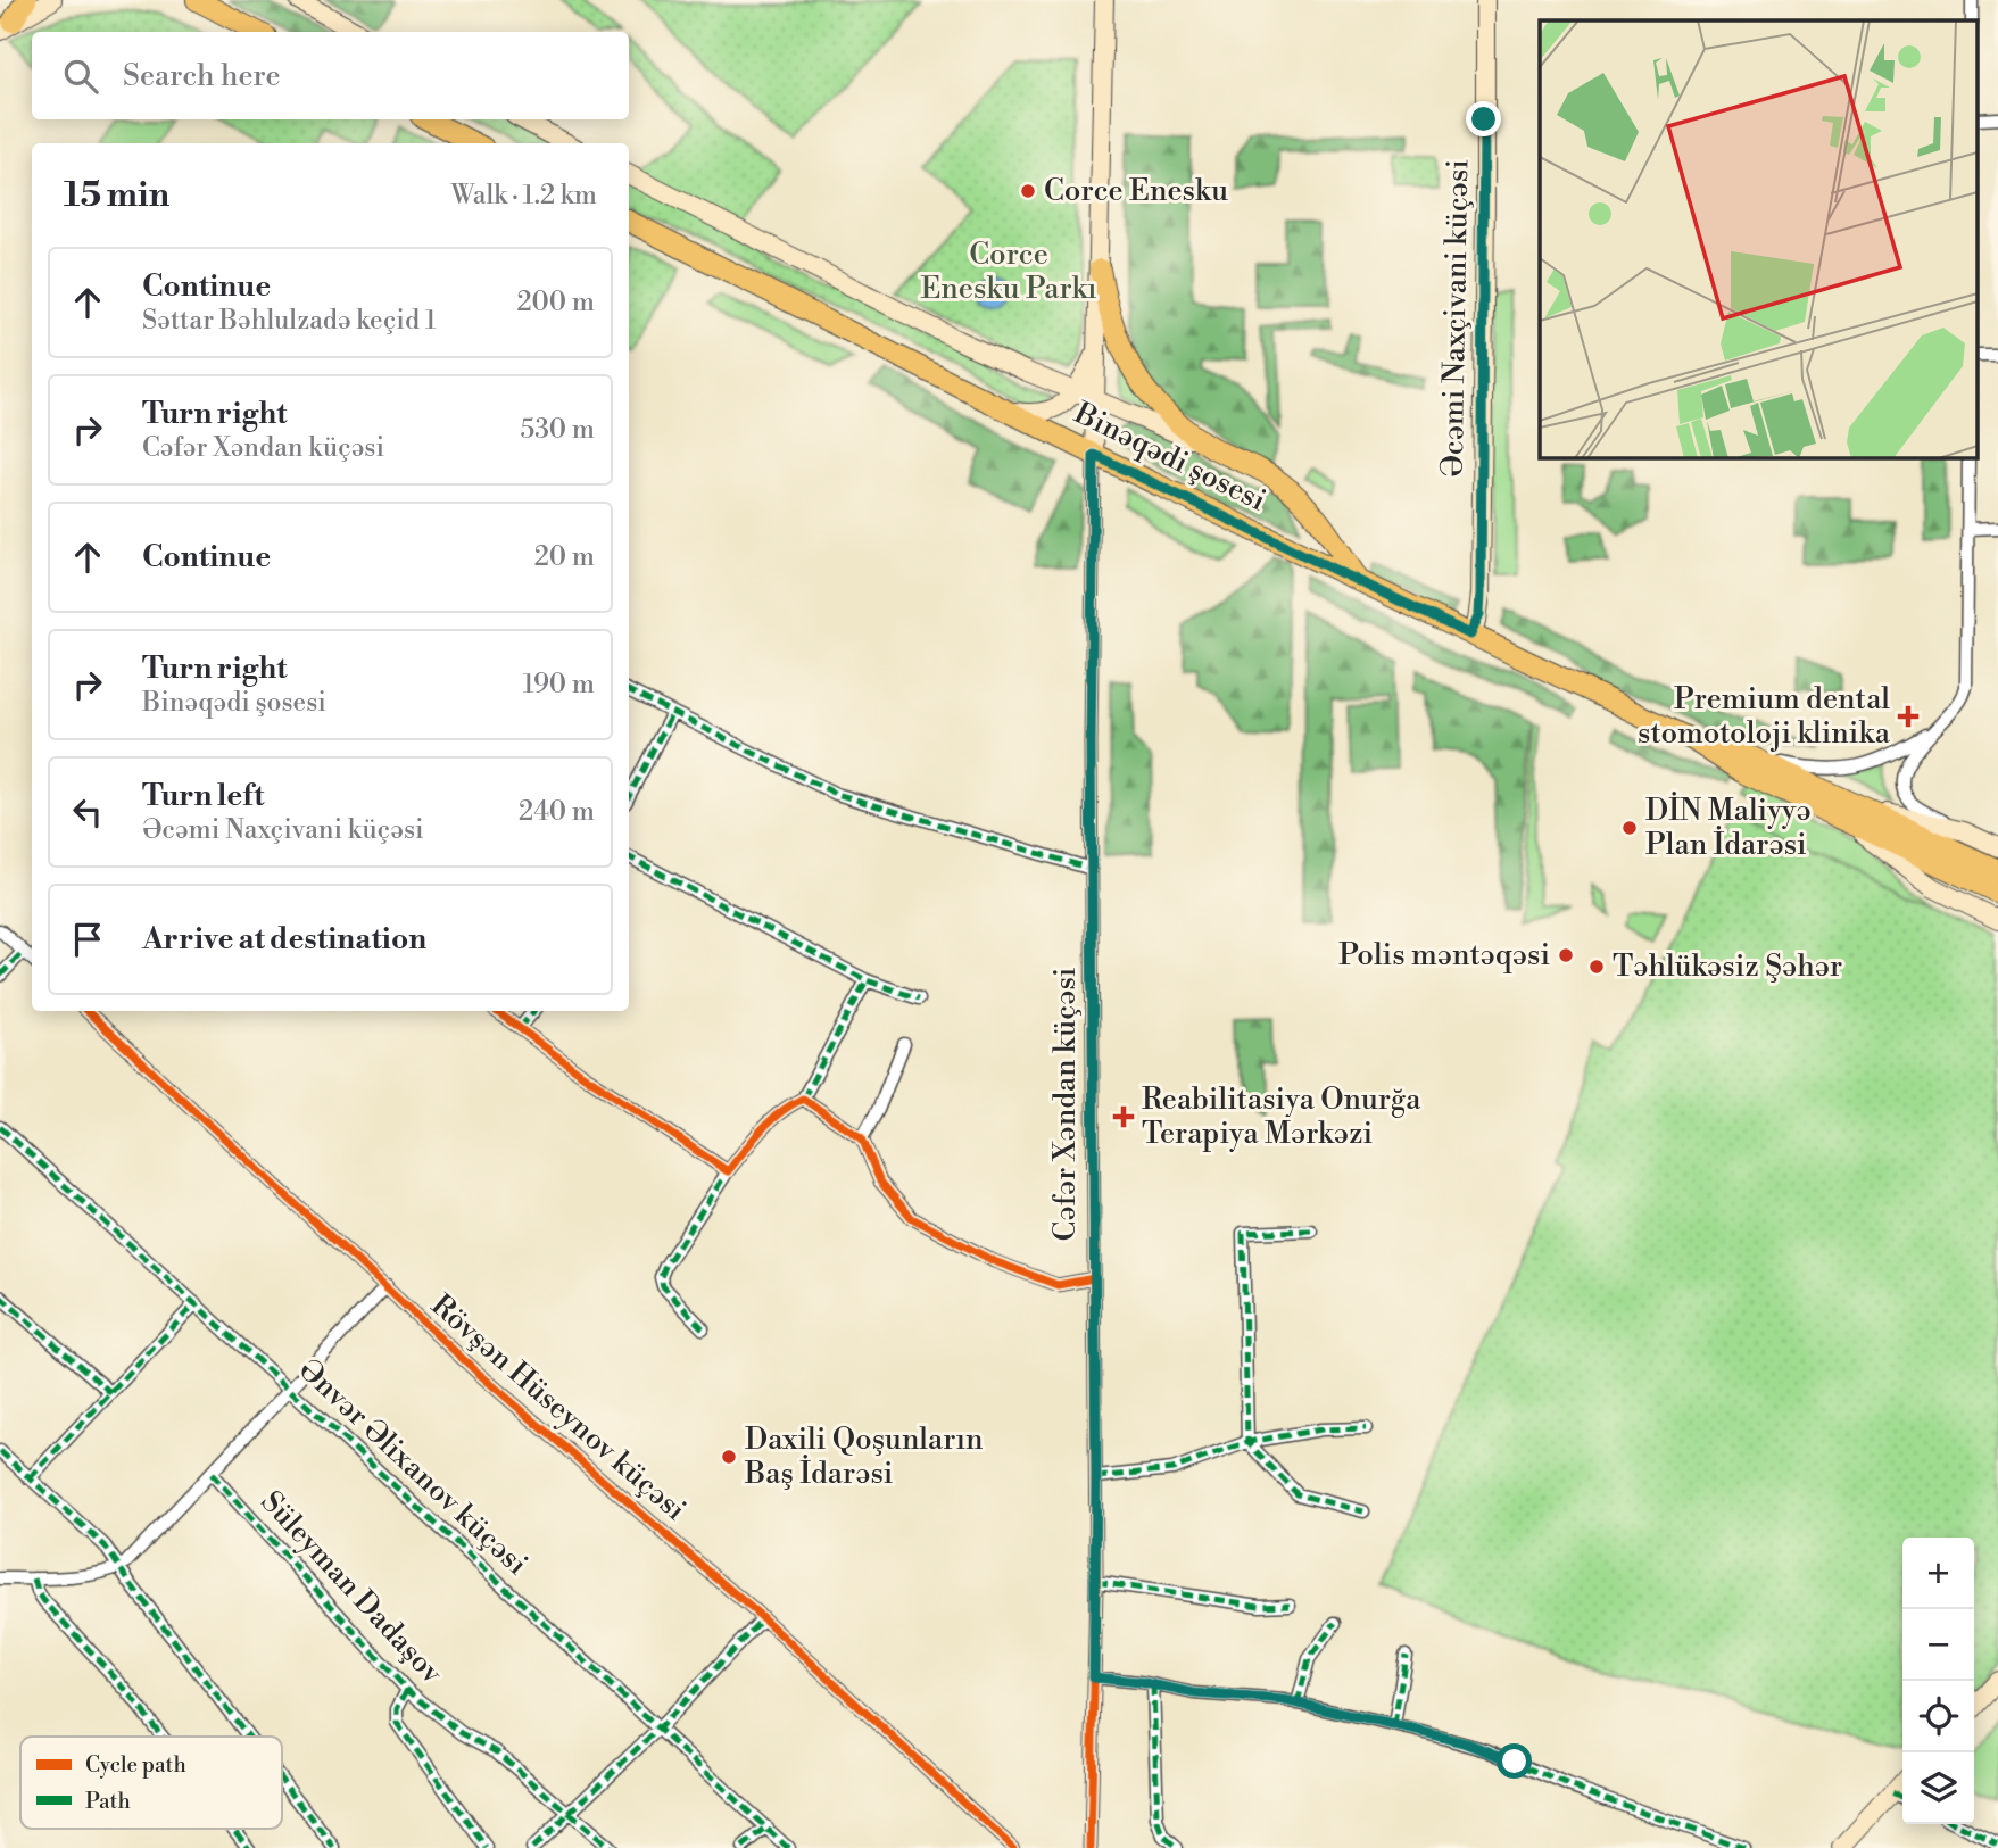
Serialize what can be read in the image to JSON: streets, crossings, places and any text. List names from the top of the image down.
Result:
{
  "streets": {
    "main road": ["Binəqədi şosesi"],
    "street": [
      "Əcəmi Naxçivani küçəsi",
      "Cəfər Xəndan küçəsi",
      "Rövşən Hüseynov küçəsi",
      "Ənvər Əlixanov küçəsi",
      "Süleyman Dadaşov"
    ]
  },
  "crossings": [
    ["Əcəmi Naxçivani küçəsi", "Binəqədi şosesi"],
    ["Binəqədi şosesi", "Cəfər Xəndan küçəsi"]
  ],
  "parks": ["Corce Enesku Parkı"],
  "places": {
    "other": [
      "Corce Enesku",
      "DİN Maliyyə Plan İdarəsi",
      "Polis məntəqəsi",
      "Təhlükəsiz Şəhər",
      "Daxili Qoşunların Baş İdarəsi"
    ],
    "health": ["Premium dental stomotoloji klinika", "Reabilitasiya Onurğa Terapiya Mərkəzi"]
  },
  "legend": ["Cycle path", "Path"],
  "page": {
    "search": "Search here",
    "heading": ["15 min", "Walk · 1.2 km"],
    "list": [
      ["Continue", "Səttar Bəhlulzadə keçid 1", "200 m"],
      ["Turn right", "Cəfər Xəndan küçəsi", "530 m"],
      ["Continue", "20 m"],
      ["Turn right", "Binəqədi şosesi", "190 m"],
      ["Turn left", "Əcəmi Naxçivani küçəsi", "240 m"],
      "Arrive at destination"
    ],
    "map_buttons": ["+", "−"]
  }
}
